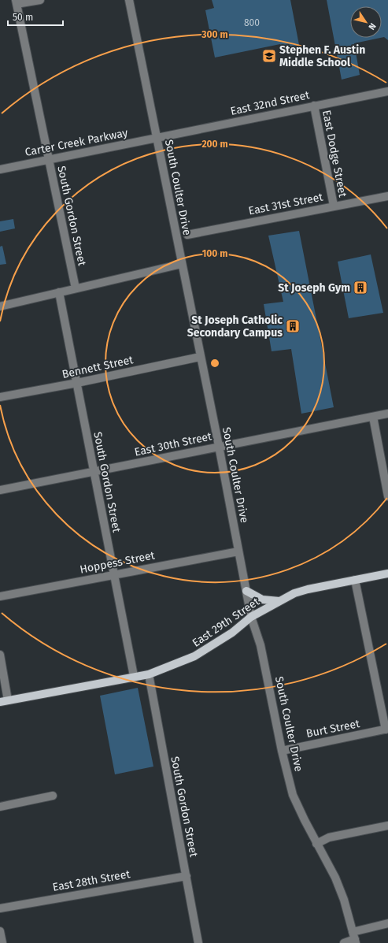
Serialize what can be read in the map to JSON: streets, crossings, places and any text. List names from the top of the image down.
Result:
{
  "streets": {
    "main road": ["East 29th Street"],
    "street": [
      "East 32nd Street",
      "Carter Creek Parkway",
      "East Dodge Street",
      "South Coulter Drive",
      "East 31st Street",
      "South Gordon Street",
      "Bennett Street",
      "East 30th Street",
      "Hoppess Street",
      "Burt Street",
      "East 28th Street"
    ]
  },
  "crossings": [
    ["East 32nd Street", "Carter Creek Parkway"],
    ["East 32nd Street", "East Dodge Street"],
    ["East 32nd Street", "South Coulter Drive"],
    ["Carter Creek Parkway", "South Coulter Drive"],
    ["Carter Creek Parkway", "South Gordon Street"],
    ["East Dodge Street", "East 31st Street"],
    ["South Coulter Drive", "Bennett Street"],
    ["South Coulter Drive", "East 30th Street"],
    ["South Coulter Drive", "Hoppess Street"],
    ["South Coulter Drive", "East 29th Street"],
    ["South Coulter Drive", "Burt Street"],
    ["South Gordon Street", "Bennett Street"],
    ["South Gordon Street", "East 30th Street"],
    ["South Gordon Street", "Hoppess Street"],
    ["South Gordon Street", "East 29th Street"],
    ["South Gordon Street", "East 28th Street"]
  ],
  "places": {
    "school or university": ["Stephen F. Austin Middle School"],
    "building": ["St Joseph Gym", "St Joseph Catholic Secondary Campus"]
  },
  "house_numbers": ["800"],
  "scale_bar": "50 m",
  "north": "bottom right",
  "rings": ["300 m", "200 m", "100 m"]
}
